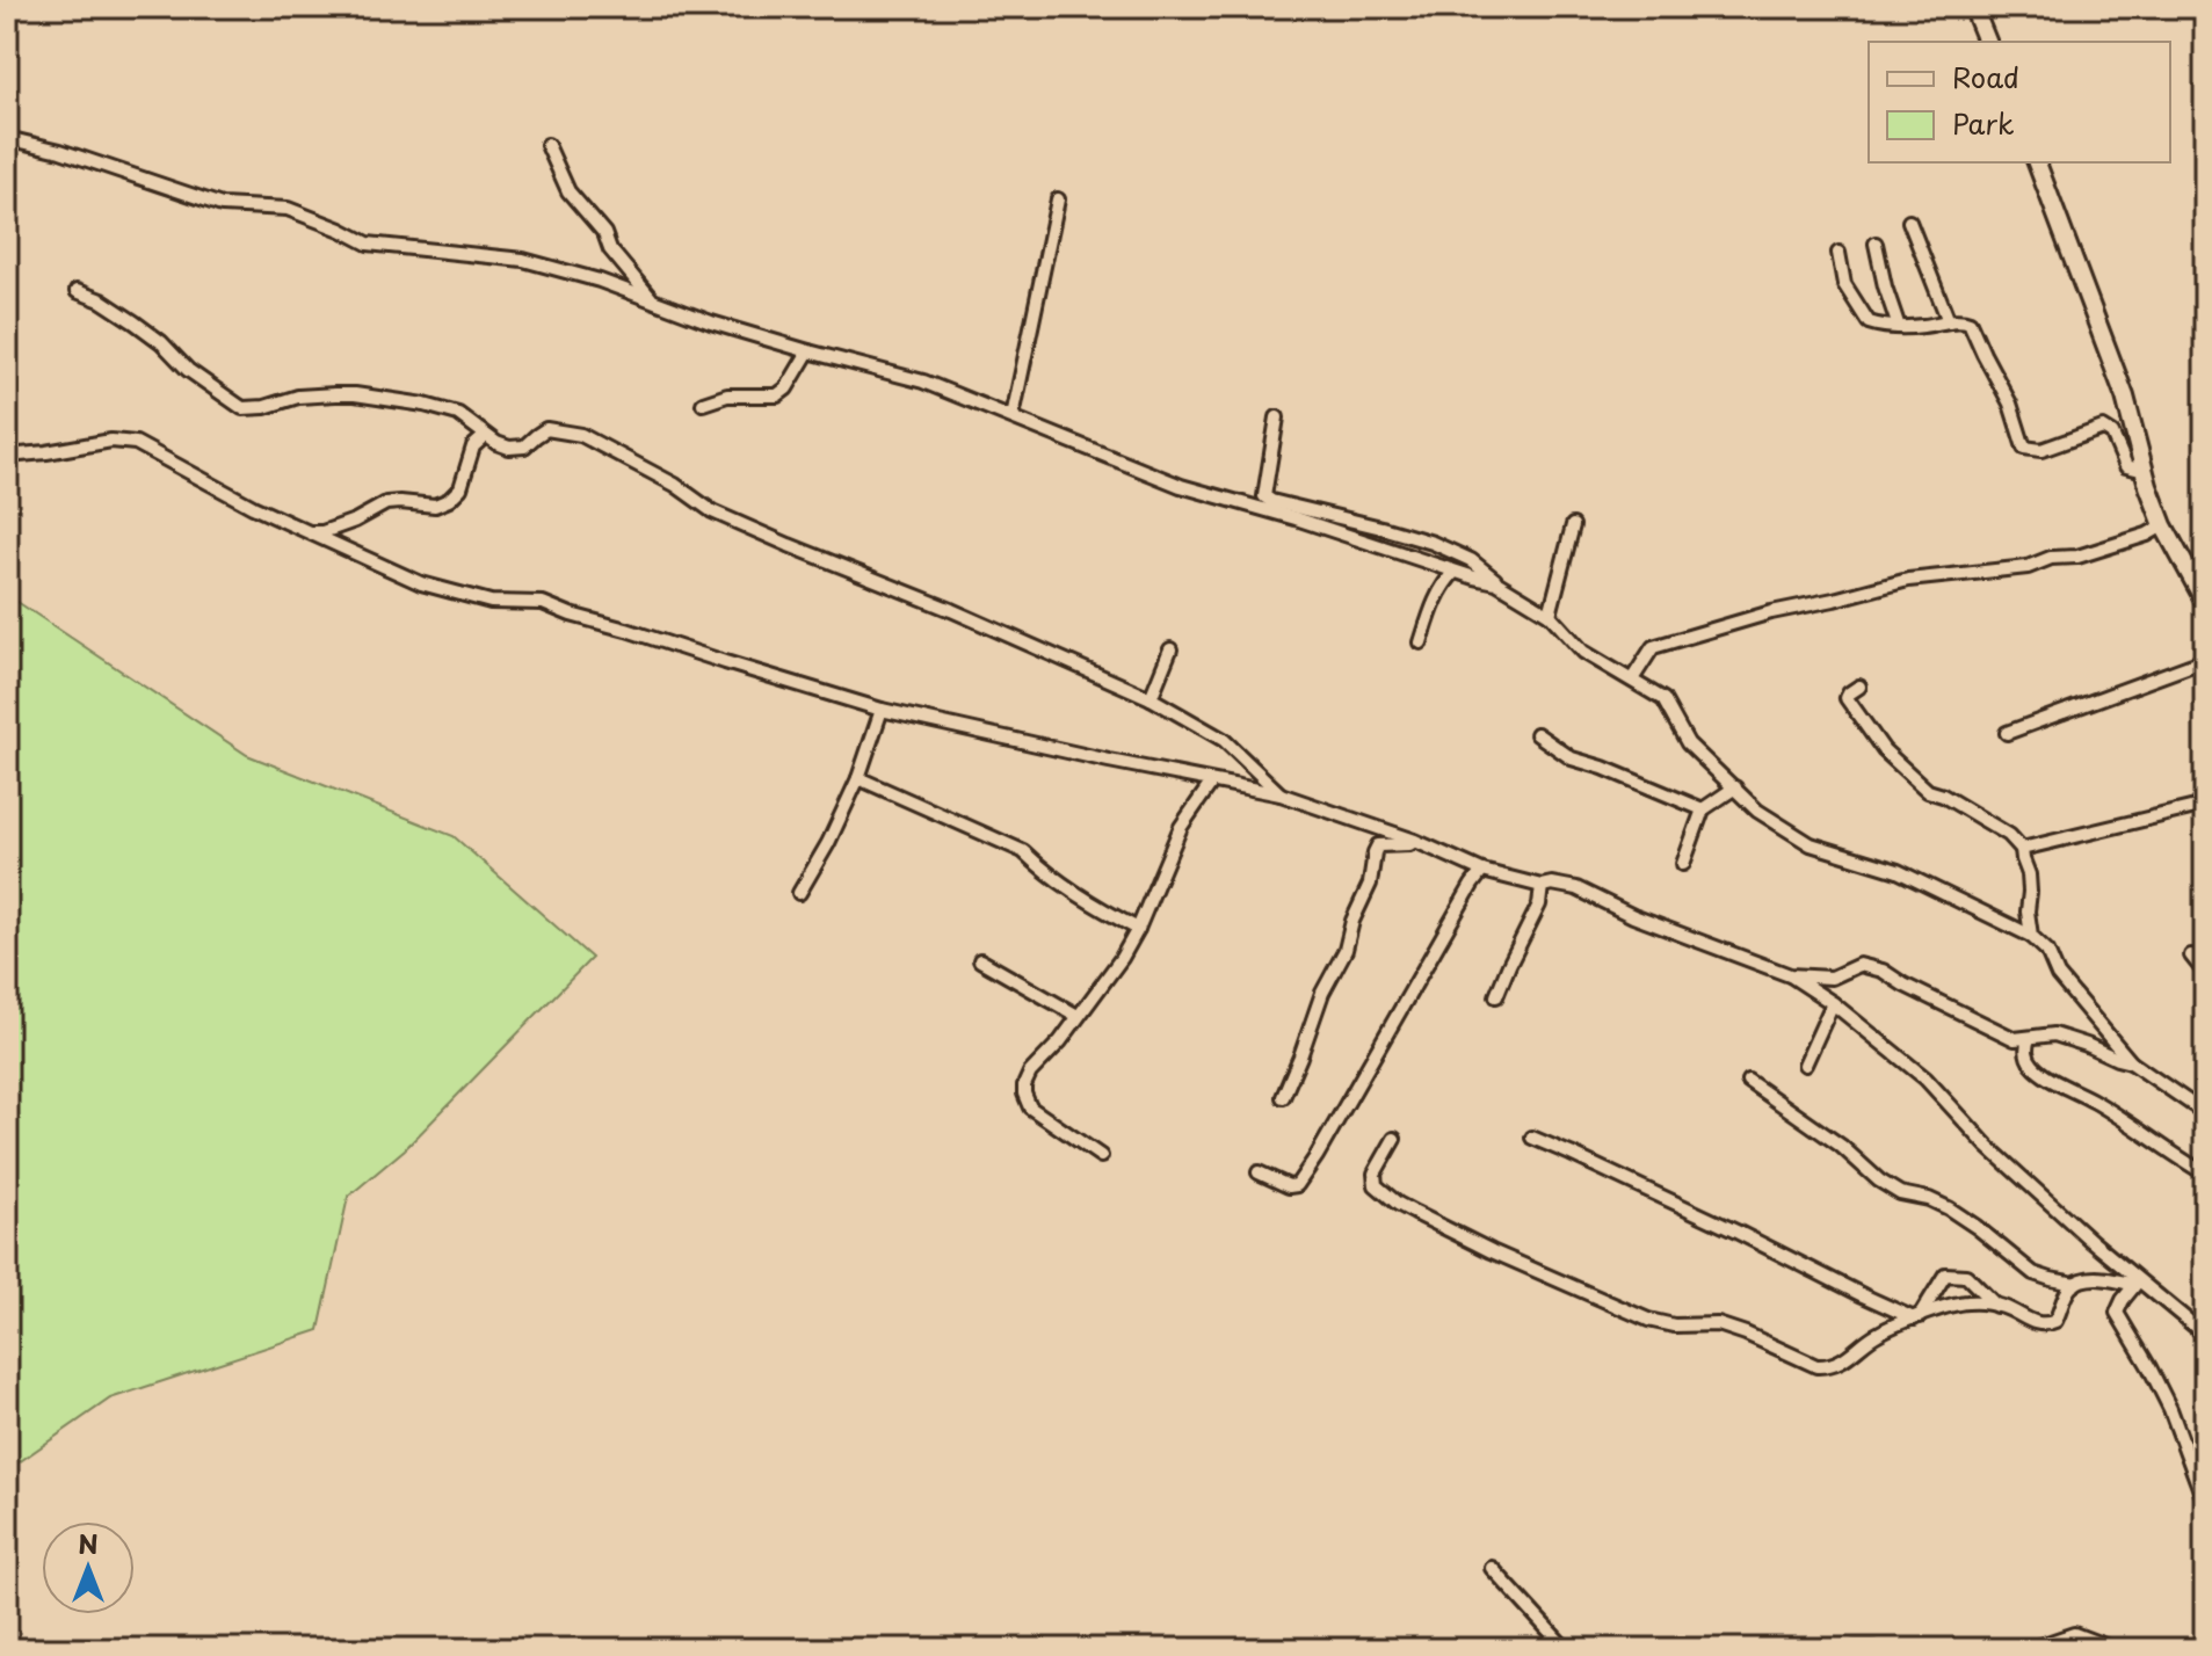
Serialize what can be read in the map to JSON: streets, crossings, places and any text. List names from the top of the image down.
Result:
{
  "legend": ["Road", "Park"],
  "north": "top"
}
